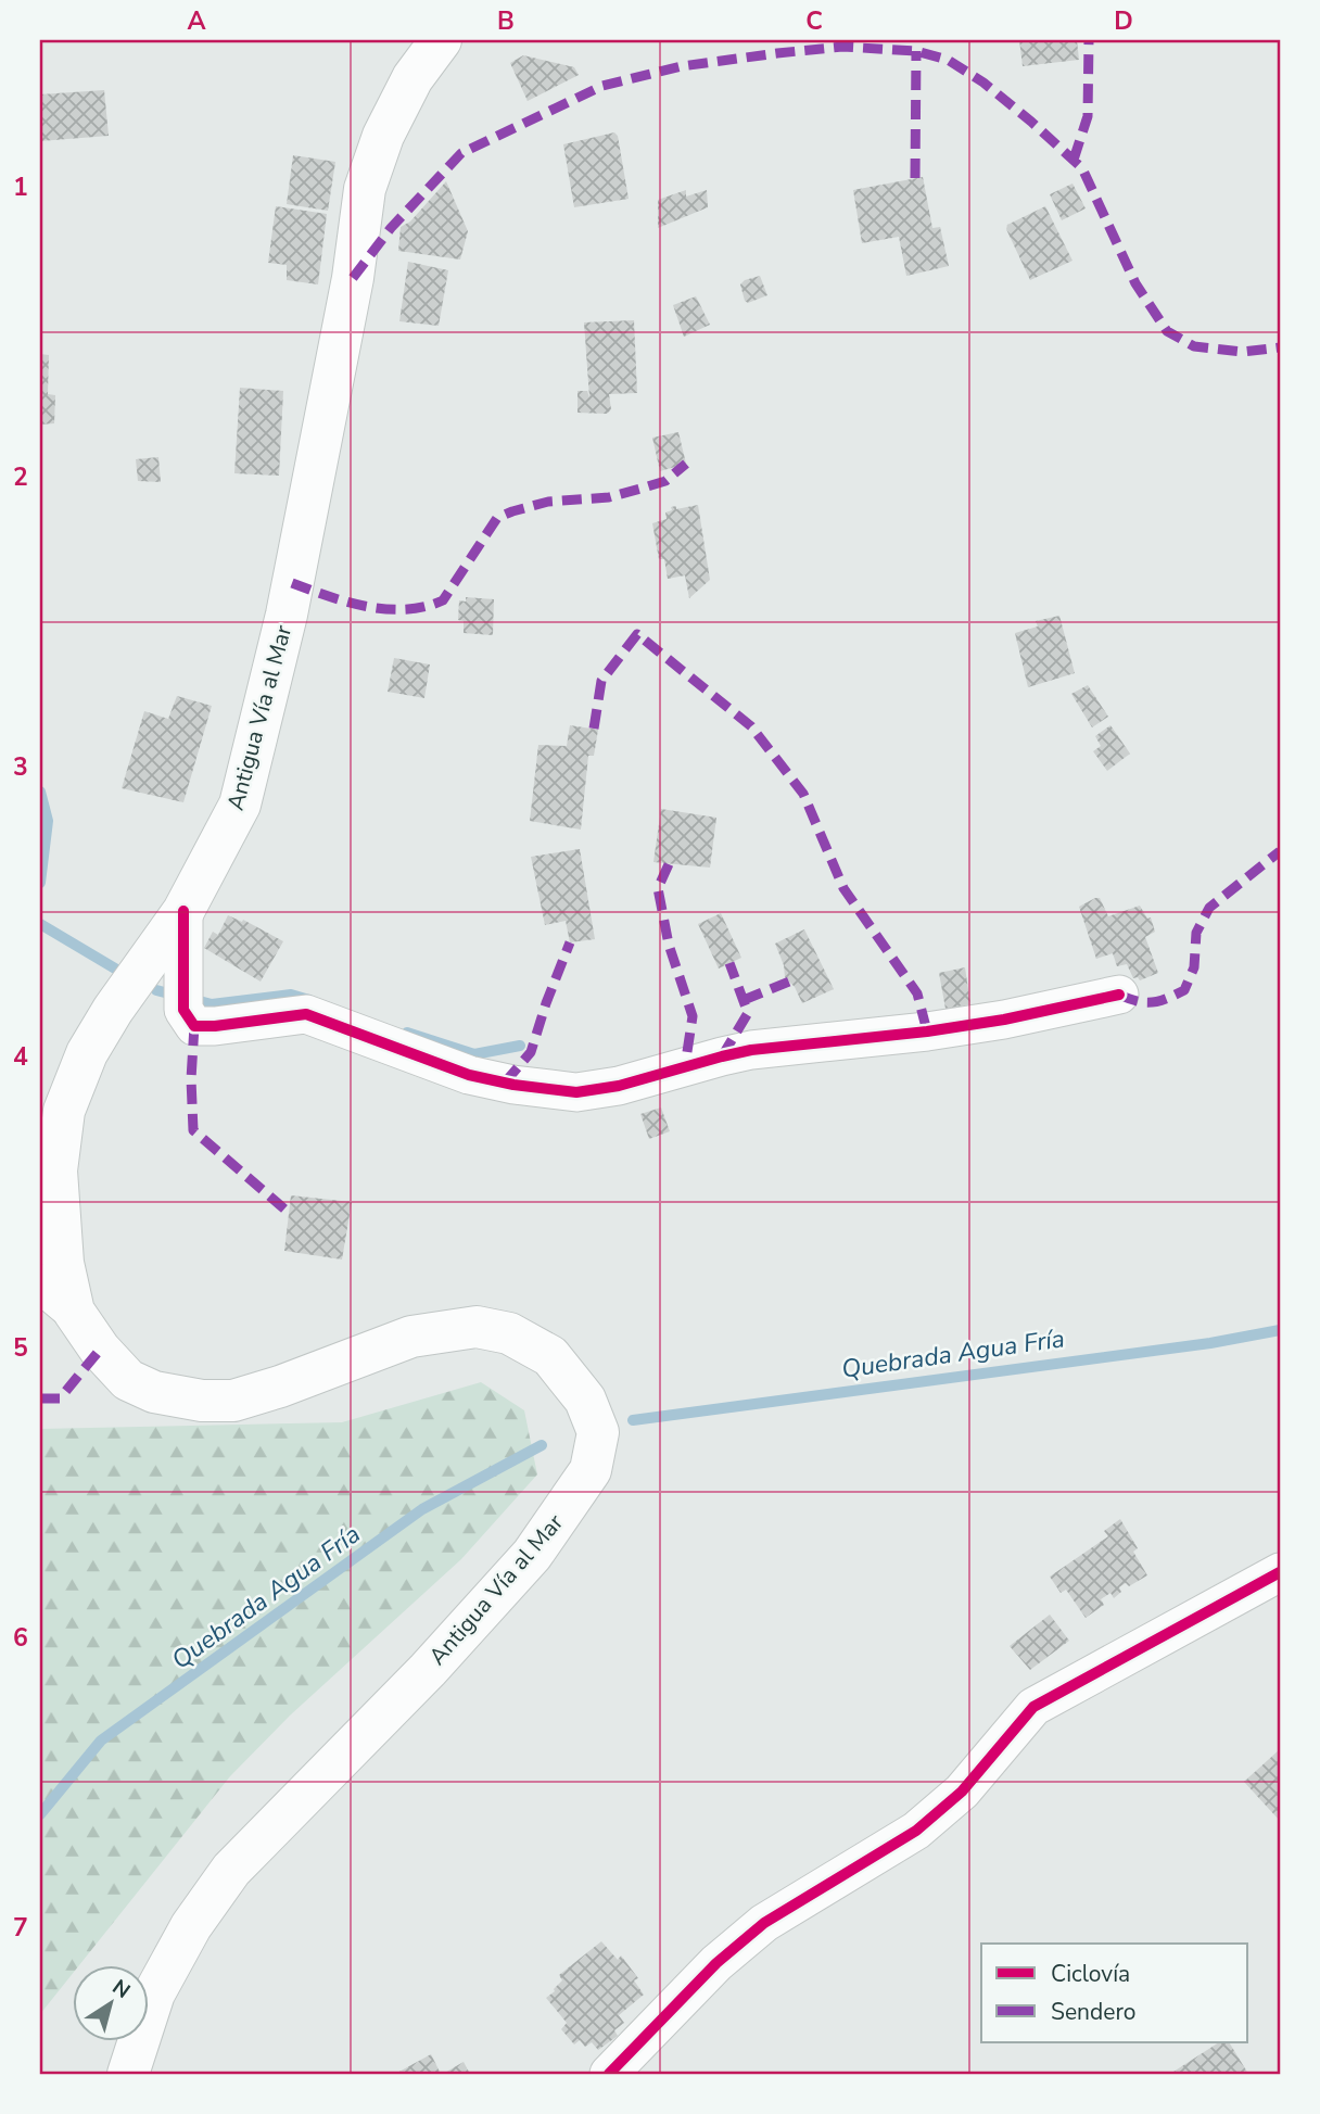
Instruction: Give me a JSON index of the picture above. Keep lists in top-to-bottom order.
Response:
{
  "streets": {
    "main road": ["Antigua Vía al Mar"]
  },
  "water": ["Quebrada Agua Fría"],
  "legend": ["Ciclovía", "Sendero"],
  "north": "top right",
  "grid": {
    "columns": [
      "A",
      "B",
      "C",
      "D"
    ],
    "rows": [
      "1",
      "2",
      "3",
      "4",
      "5",
      "6",
      "7"
    ]
  }
}
